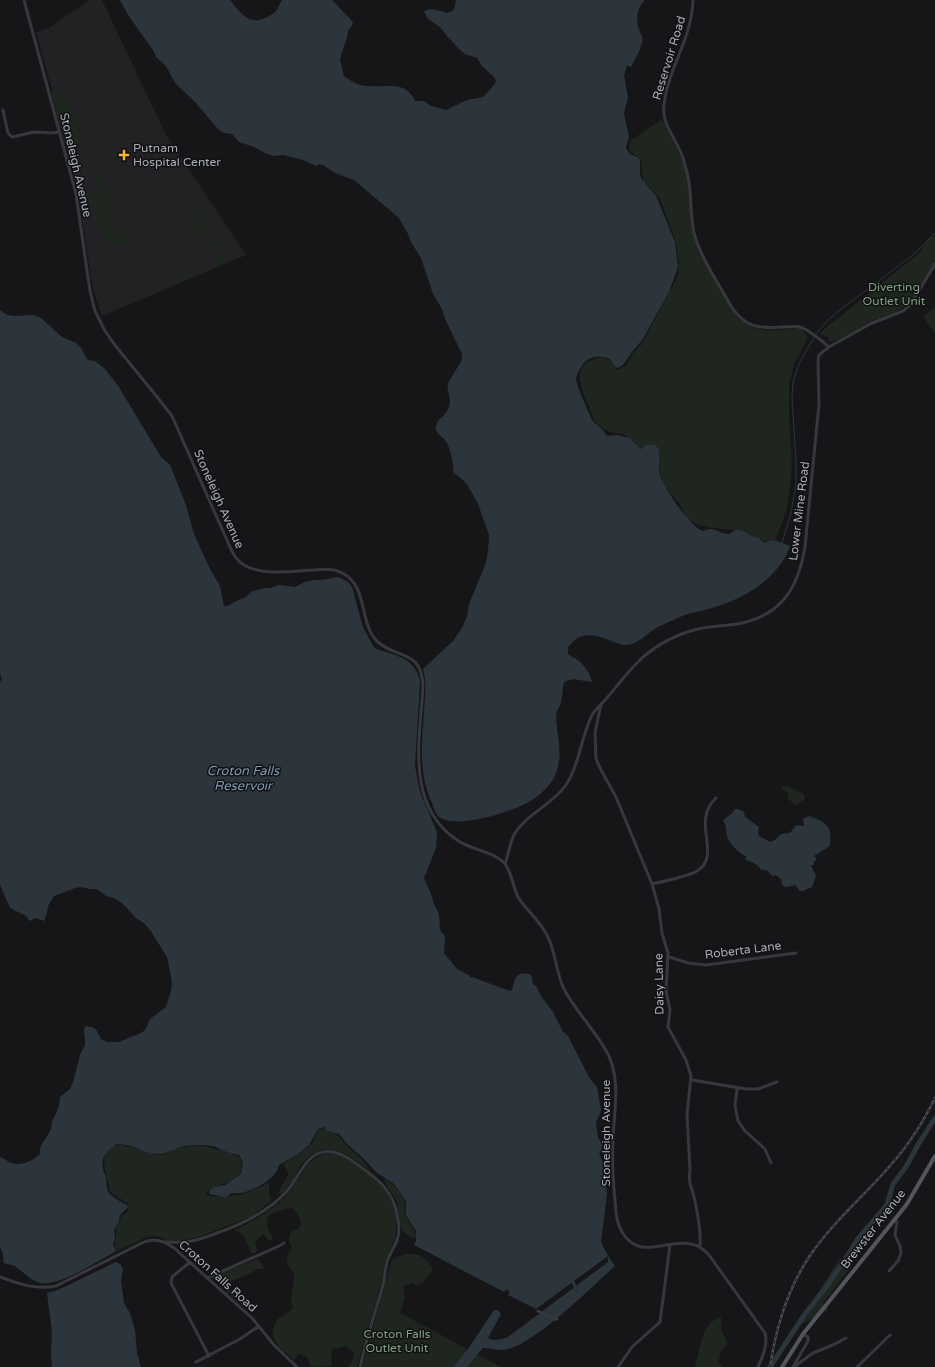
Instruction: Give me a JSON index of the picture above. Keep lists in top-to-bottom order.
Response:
{
  "streets": {
    "main road": ["Brewster Avenue"],
    "street": [
      "Reservoir Road",
      "Stoneleigh Avenue",
      "Lower Mine Road",
      "Roberta Lane",
      "Daisy Lane",
      "Croton Falls Road"
    ]
  },
  "crossings": [
    ["Reservoir Road", "Lower Mine Road"],
    ["Stoneleigh Avenue", "Lower Mine Road"],
    ["Stoneleigh Avenue", "Daisy Lane"],
    ["Lower Mine Road", "Daisy Lane"],
    ["Roberta Lane", "Daisy Lane"]
  ],
  "water": ["Croton Falls Reservoir"],
  "parks": ["Diverting Outlet Unit", "Croton Falls Outlet Unit"],
  "places": {
    "health": ["Putnam Hospital Center"]
  }
}
